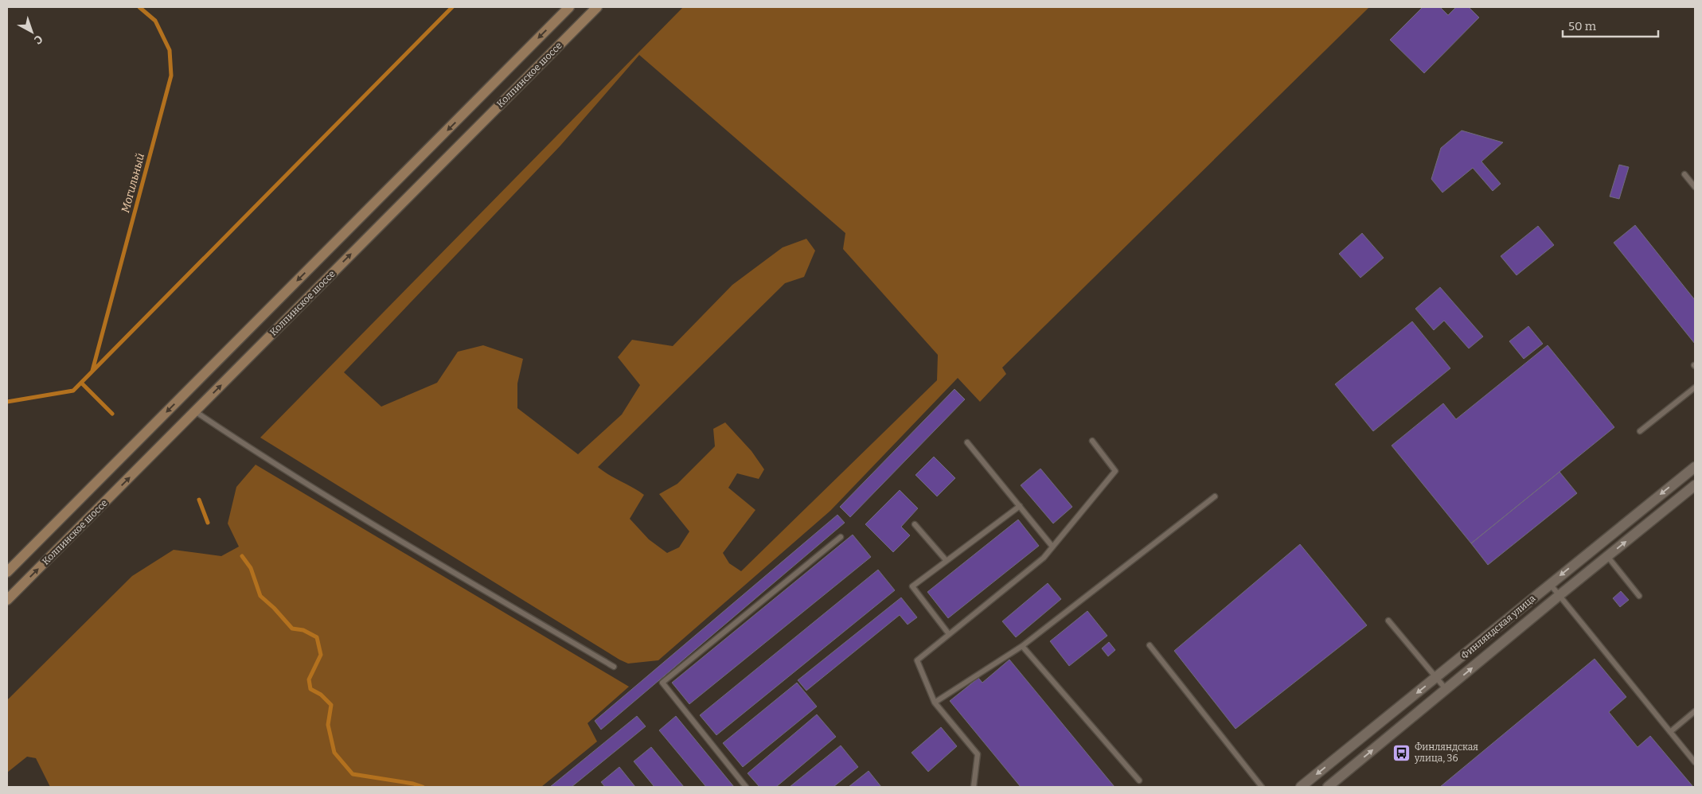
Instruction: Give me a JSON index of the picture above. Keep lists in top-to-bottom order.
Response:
{
  "streets": {
    "main road": ["Колпинское шоссе"],
    "street": ["Финляндская улица"]
  },
  "water": ["Могильный"],
  "places": {
    "bus stop": ["Финляндская улица, 36"]
  },
  "scale_bar": "50 m",
  "north": "bottom right"
}
